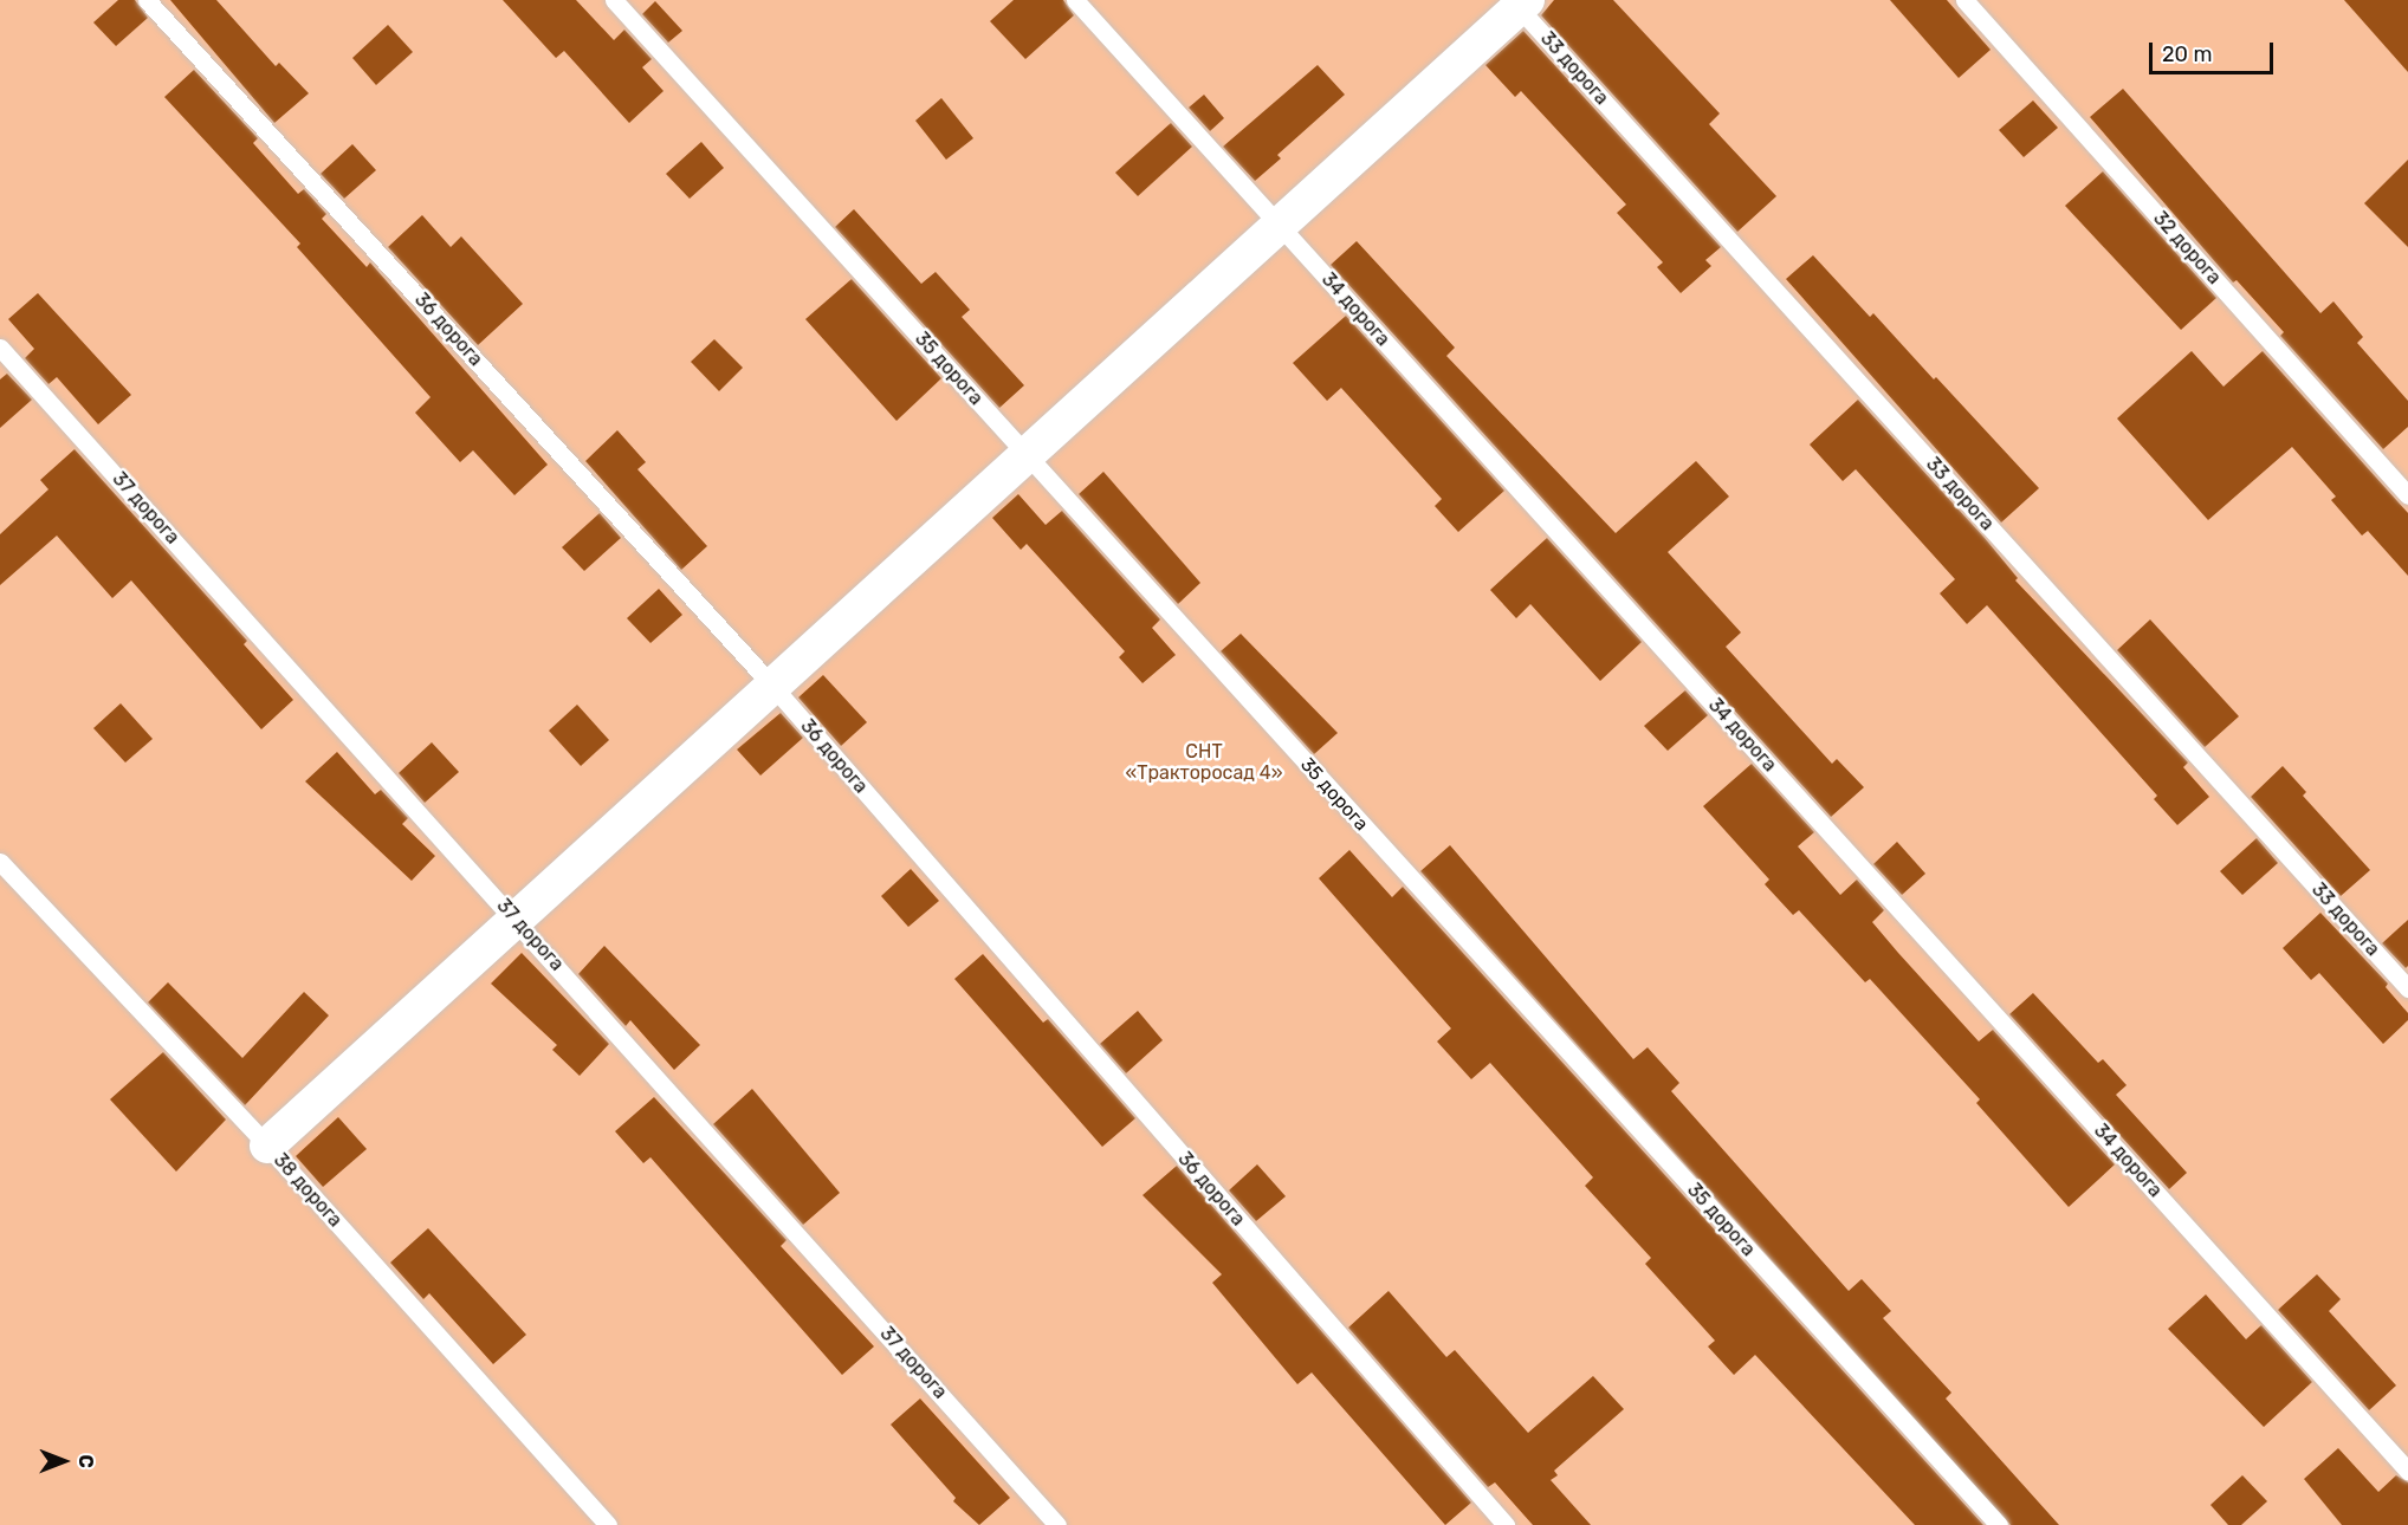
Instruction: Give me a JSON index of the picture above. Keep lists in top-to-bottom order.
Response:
{
  "streets": {
    "lane": [
      "33 дорога",
      "32 дорога",
      "34 дорога",
      "36 дорога",
      "35 дорога",
      "37 дорога",
      "38 дорога"
    ]
  },
  "parks": ["СНТ «Тракторосад 4»"],
  "scale_bar": "20 m",
  "north": "right"
}
